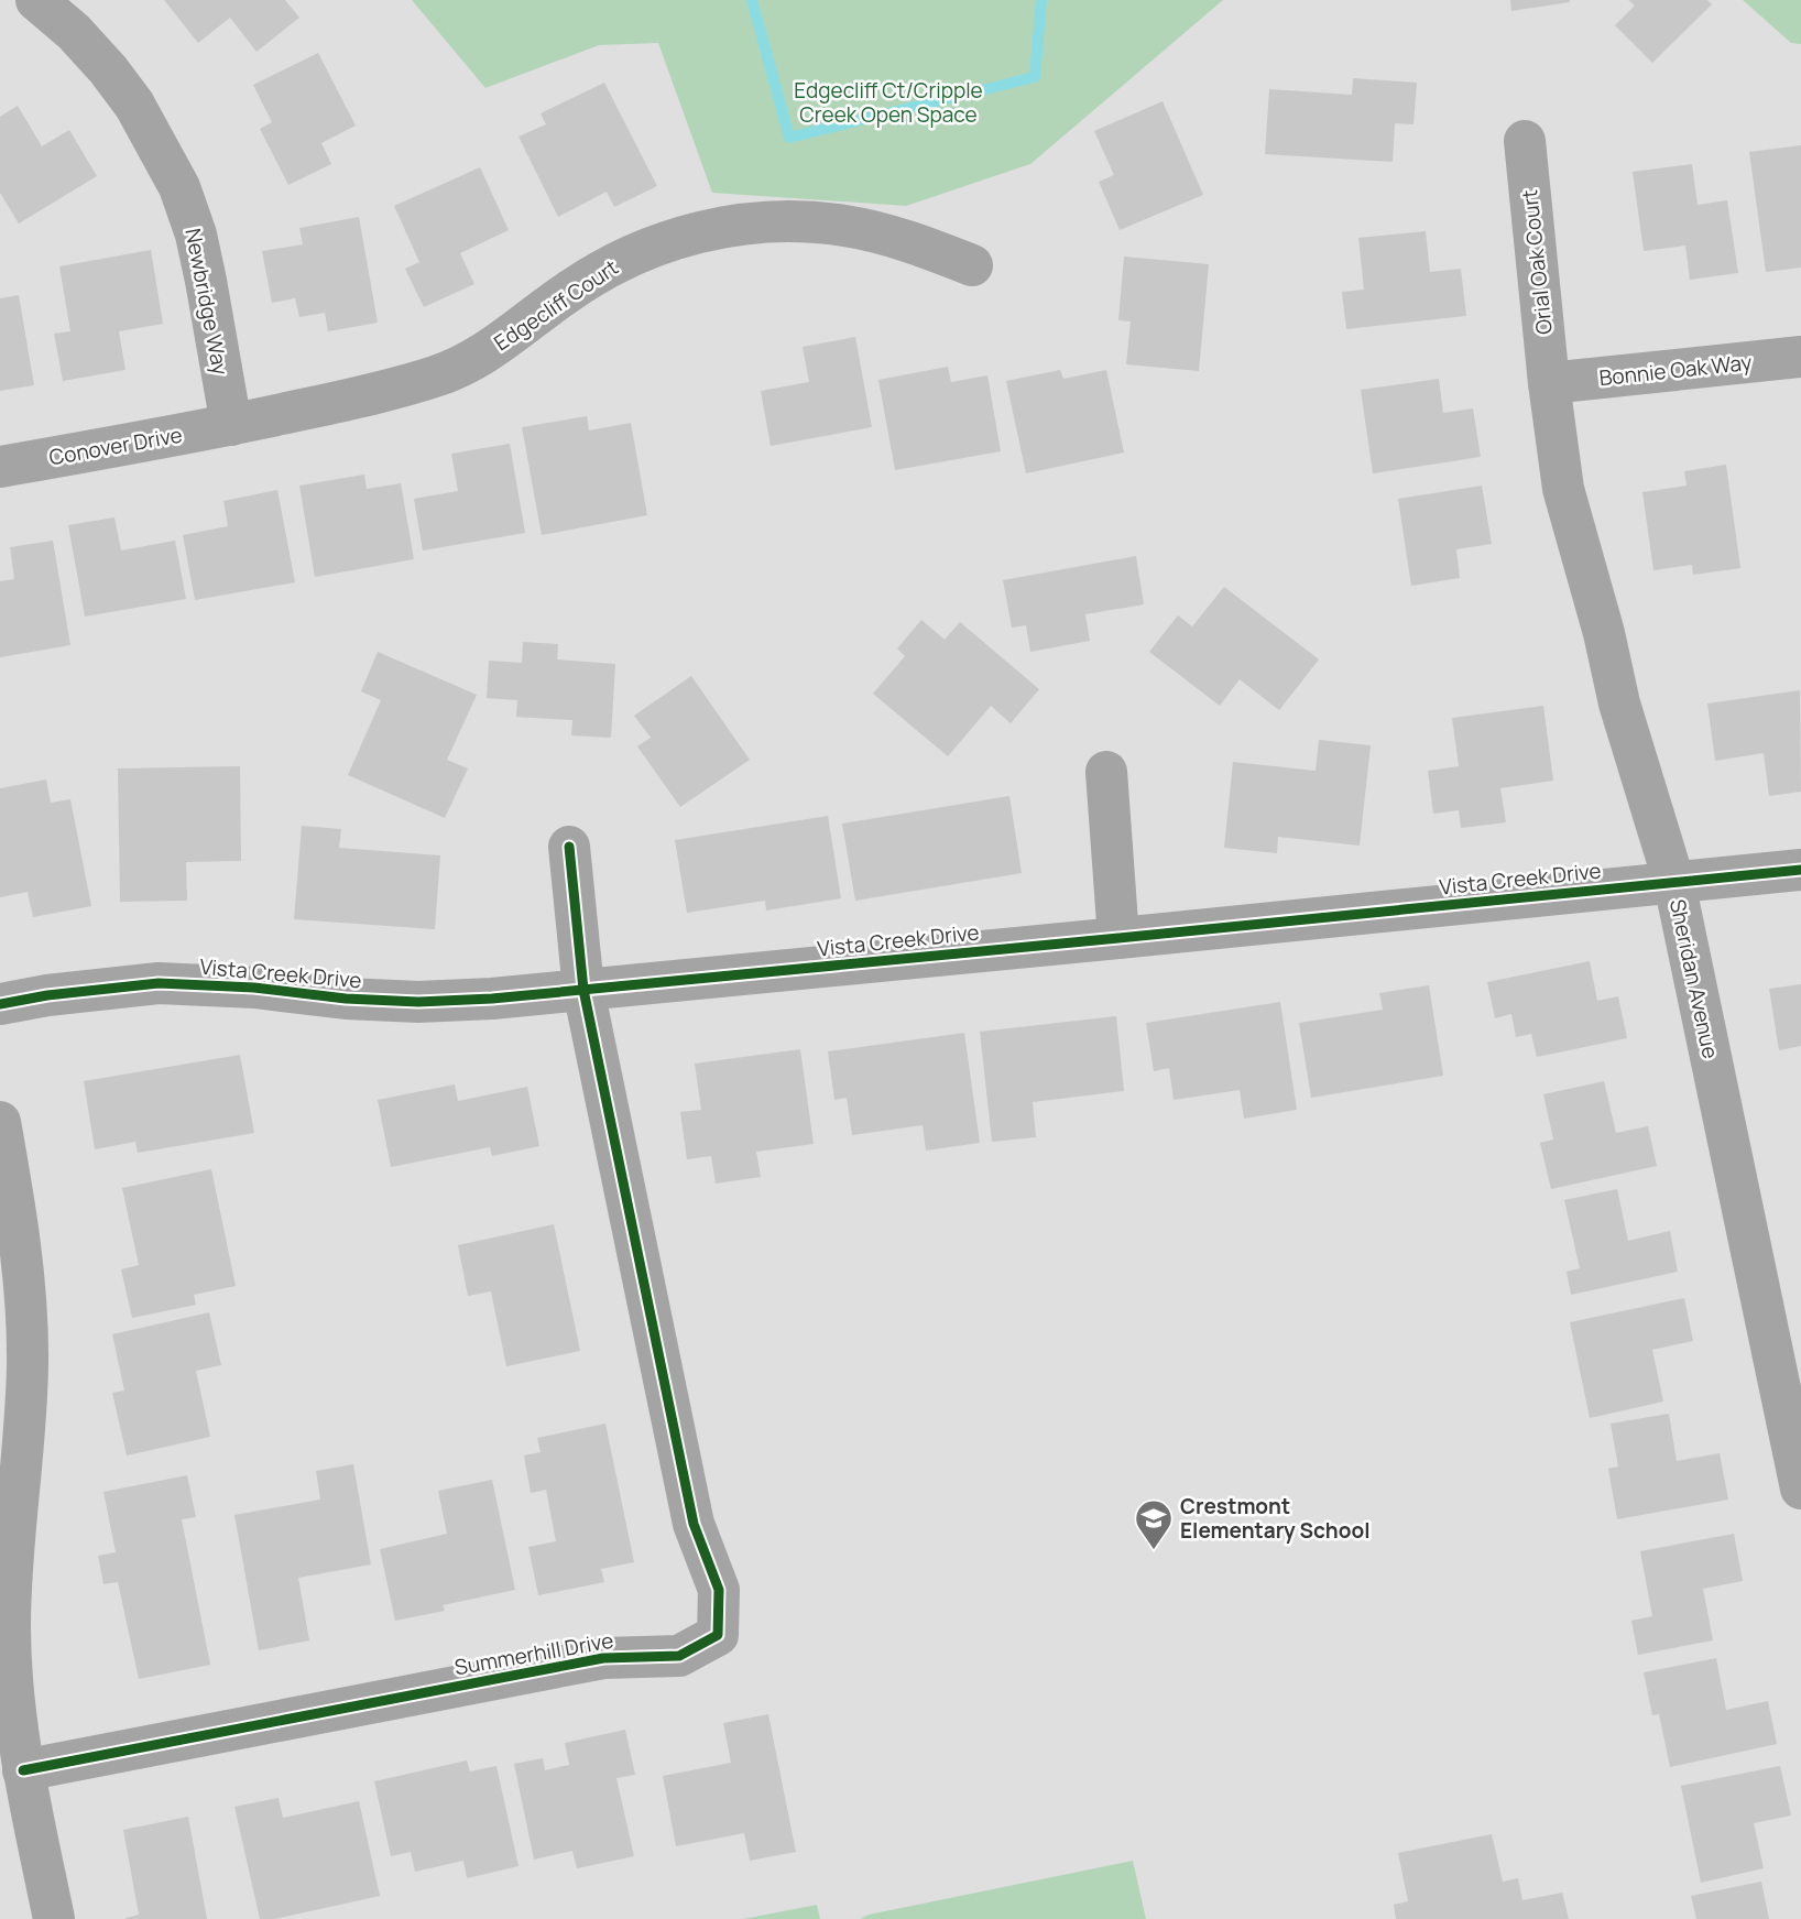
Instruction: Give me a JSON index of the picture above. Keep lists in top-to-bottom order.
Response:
{
  "streets": {
    "street": [
      "Orial Oak Court",
      "Newbridge Way",
      "Edgecliff Court",
      "Bonnie Oak Way",
      "Conover Drive",
      "Vista Creek Drive",
      "Sheridan Avenue",
      "Summerhill Drive"
    ]
  },
  "crossings": [
    ["Orial Oak Court", "Bonnie Oak Way"],
    ["Orial Oak Court", "Sheridan Avenue"],
    ["Newbridge Way", "Edgecliff Court"],
    ["Newbridge Way", "Conover Drive"],
    ["Edgecliff Court", "Conover Drive"],
    ["Bonnie Oak Way", "Sheridan Avenue"],
    ["Vista Creek Drive", "Sheridan Avenue"],
    ["Vista Creek Drive", "Summerhill Drive"]
  ],
  "parks": ["Edgecliff Ct/Cripple Creek Open Space"],
  "places": {
    "school or university": ["Crestmont Elementary School"]
  }
}
